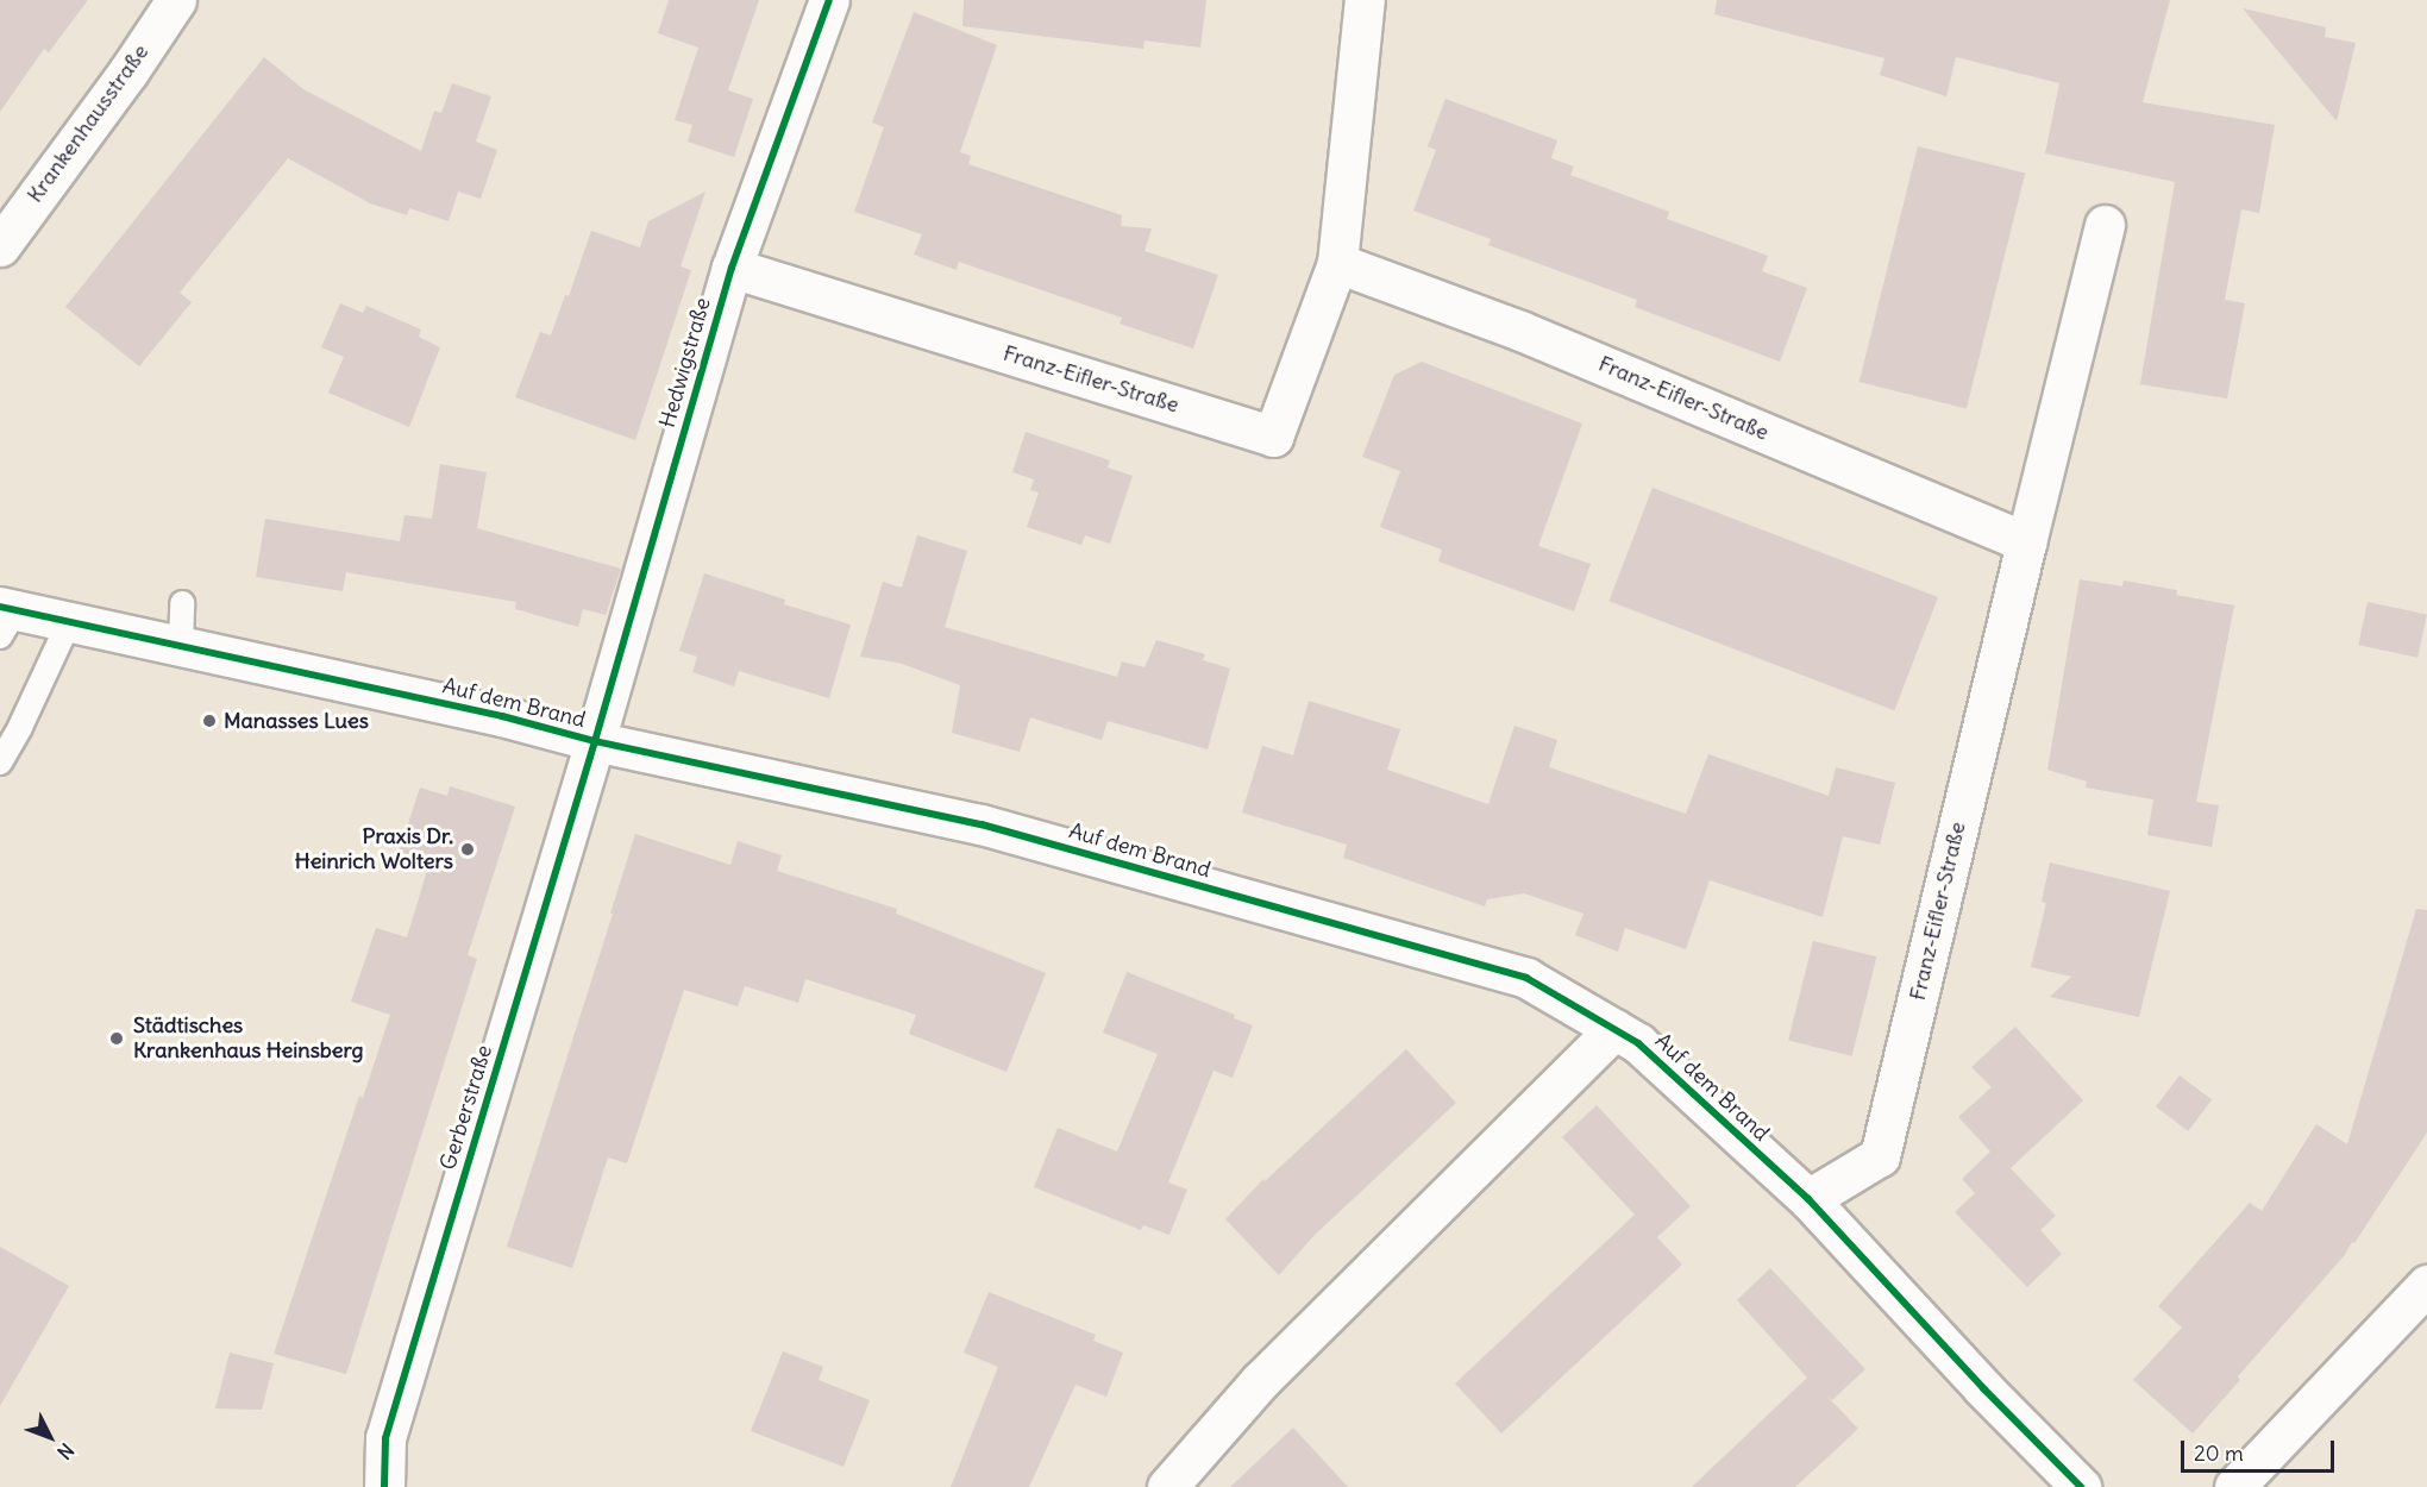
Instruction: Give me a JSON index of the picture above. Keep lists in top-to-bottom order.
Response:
{
  "streets": {
    "street": [
      "Krankenhausstraße",
      "Hedwigstraße",
      "Franz-Eifler-Straße",
      "Auf dem Brand",
      "Gerberstraße"
    ]
  },
  "crossings": [
    ["Hedwigstraße", "Franz-Eifler-Straße"],
    ["Hedwigstraße", "Auf dem Brand"],
    ["Hedwigstraße", "Gerberstraße"],
    ["Franz-Eifler-Straße", "Auf dem Brand"],
    ["Auf dem Brand", "Gerberstraße"]
  ],
  "places": ["Manasses Lues", "Praxis Dr. Heinrich Wolters", "Städtisches Krankenhaus Heinsberg"],
  "scale_bar": "20 m",
  "north": "bottom right"
}
